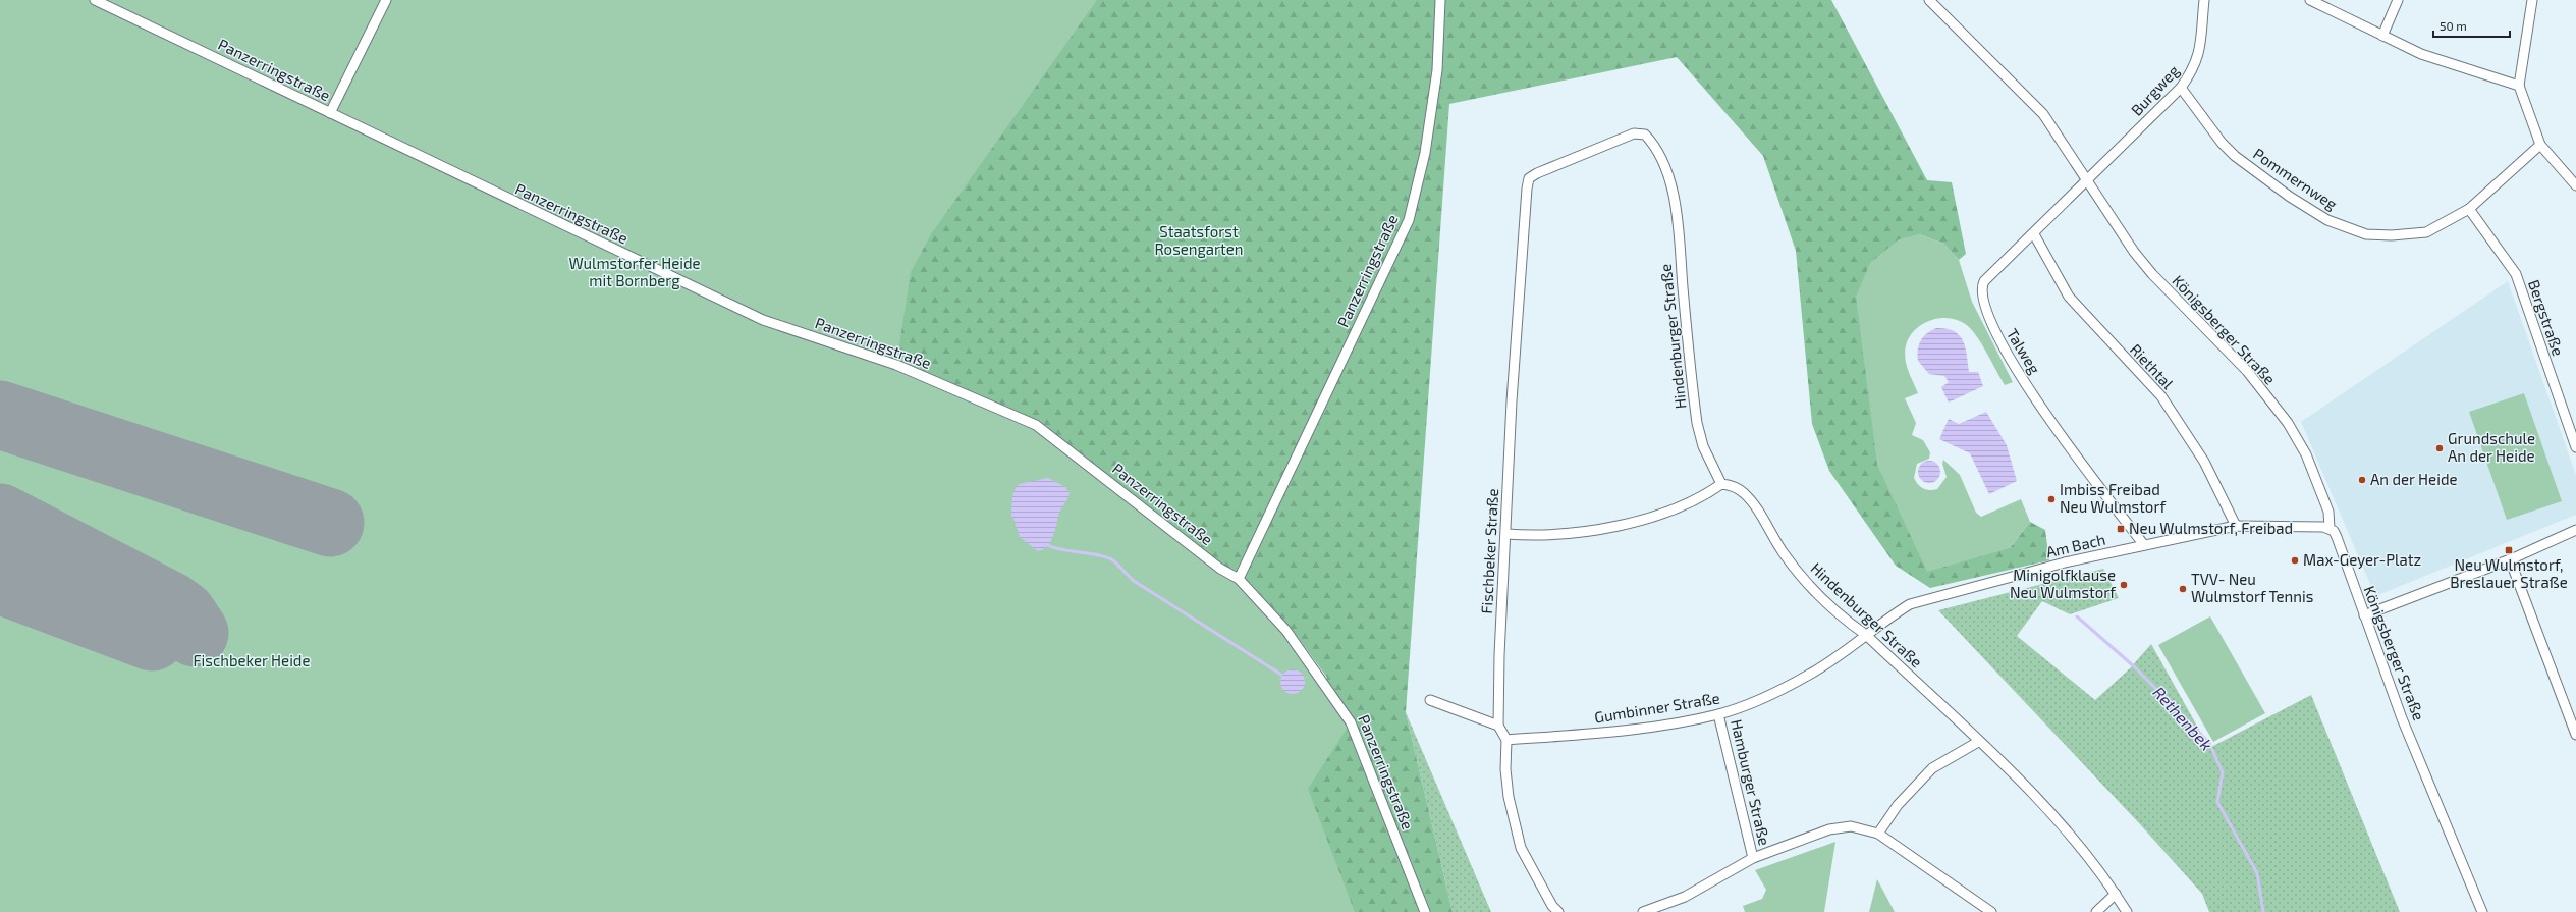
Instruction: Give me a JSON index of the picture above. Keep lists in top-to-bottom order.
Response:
{
  "streets": {
    "street": [
      "Panzerringstraße",
      "Burgweg",
      "Pommernweg",
      "Bergstraße",
      "Königsberger Straße",
      "Hindenburger Straße",
      "Talweg",
      "Riethtal",
      "Am Bach",
      "Fischbeker Straße",
      "Gumbinner Straße",
      "Hamburger Straße"
    ]
  },
  "crossings": [
    ["Burgweg", "Pommernweg"],
    ["Burgweg", "Königsberger Straße"],
    ["Burgweg", "Talweg"],
    ["Pommernweg", "Bergstraße"],
    ["Königsberger Straße", "Talweg"],
    ["Königsberger Straße", "Am Bach"],
    ["Hindenburger Straße", "Am Bach"],
    ["Hindenburger Straße", "Fischbeker Straße"],
    ["Hindenburger Straße", "Gumbinner Straße"],
    ["Talweg", "Riethtal"],
    ["Talweg", "Am Bach"],
    ["Riethtal", "Am Bach"],
    ["Am Bach", "Gumbinner Straße"],
    ["Gumbinner Straße", "Hamburger Straße"]
  ],
  "water": ["Rethenbek"],
  "parks": ["Staatsforst Rosengarten", "Wulmstorfer Heide mit Bornberg", "Fischbeker Heide"],
  "places": {
    "other": [
      "Grundschule An der Heide",
      "An der Heide",
      "Imbiss Freibad Neu Wulmstorf",
      "Max-Geyer-Platz",
      "Minigolfklause Neu Wulmstorf",
      "TVV- Neu Wulmstorf Tennis"
    ],
    "transit": ["Neu Wulmstorf, Freibad", "Neu Wulmstorf, Breslauer Straße"]
  },
  "scale_bar": "50 m"
}
